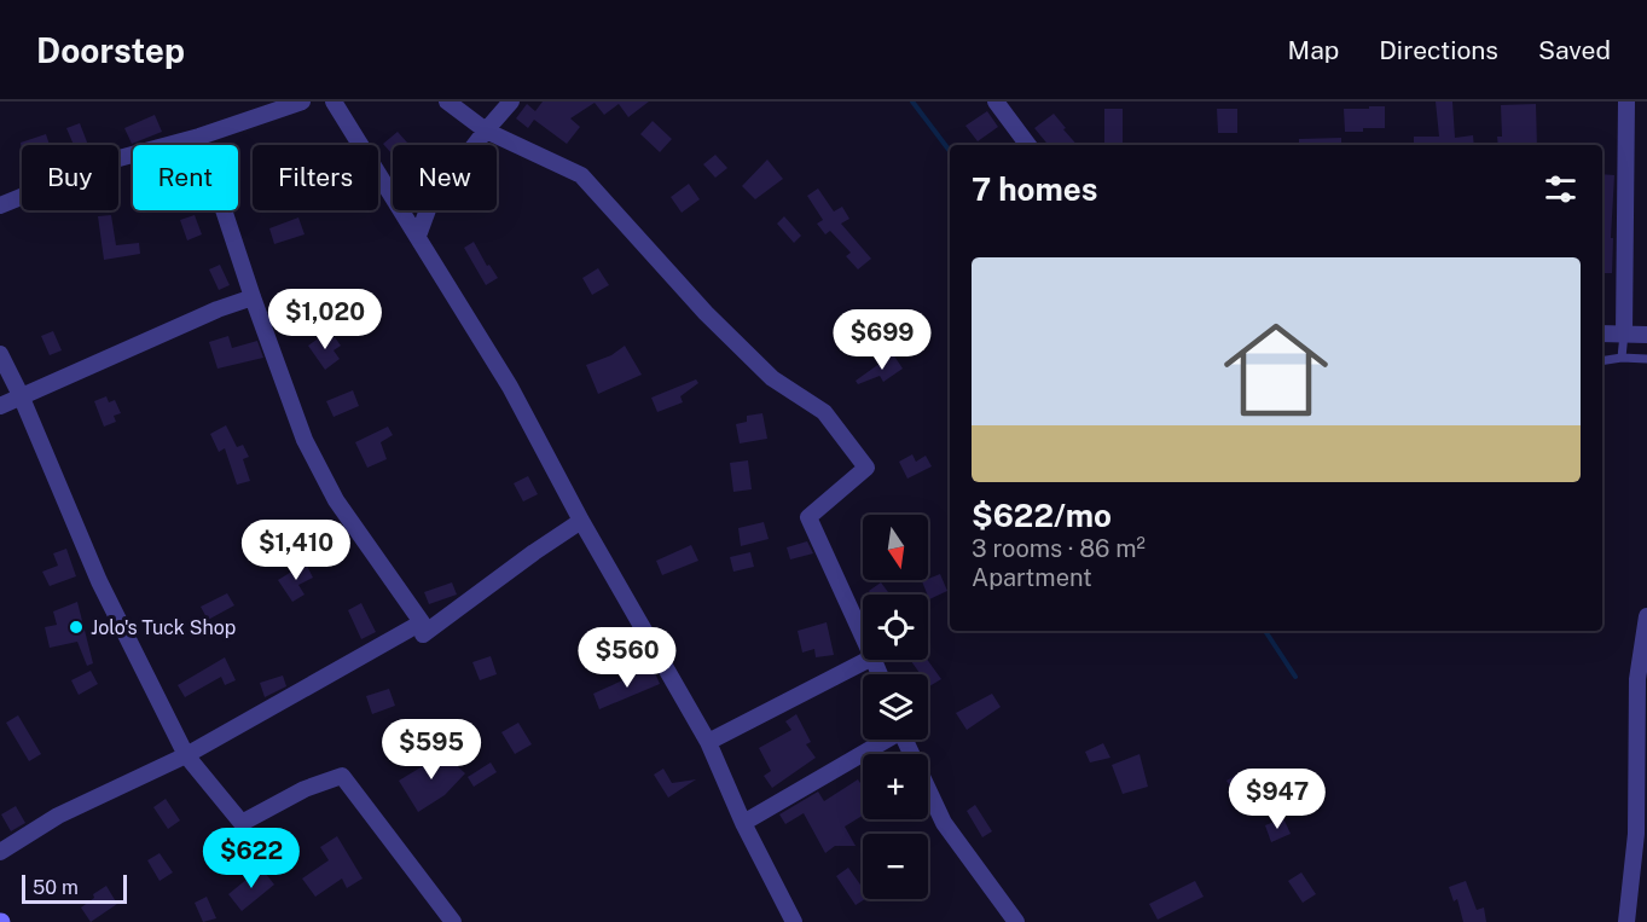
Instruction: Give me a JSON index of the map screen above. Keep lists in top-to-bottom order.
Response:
{
  "places": ["Jolo's Tuck Shop"],
  "scale_bar": "50 m",
  "north": "bottom",
  "page": {
    "header": "Doorstep",
    "nav": ["Map", "Directions", "Saved"],
    "chip": [
      "Buy",
      "Rent",
      "Filters",
      "New"
    ],
    "heading": "7 homes",
    "list": [
      {
        "name": "$622/mo",
        "note": "3 rooms · 86 m² · Apartment"
      }
    ],
    "price": [
      "$1,020",
      "$699",
      "$1,410",
      "$560",
      "$595",
      "$947",
      "$622"
    ],
    "map_buttons": ["+", "−"],
    "scale": "50 m"
  }
}
